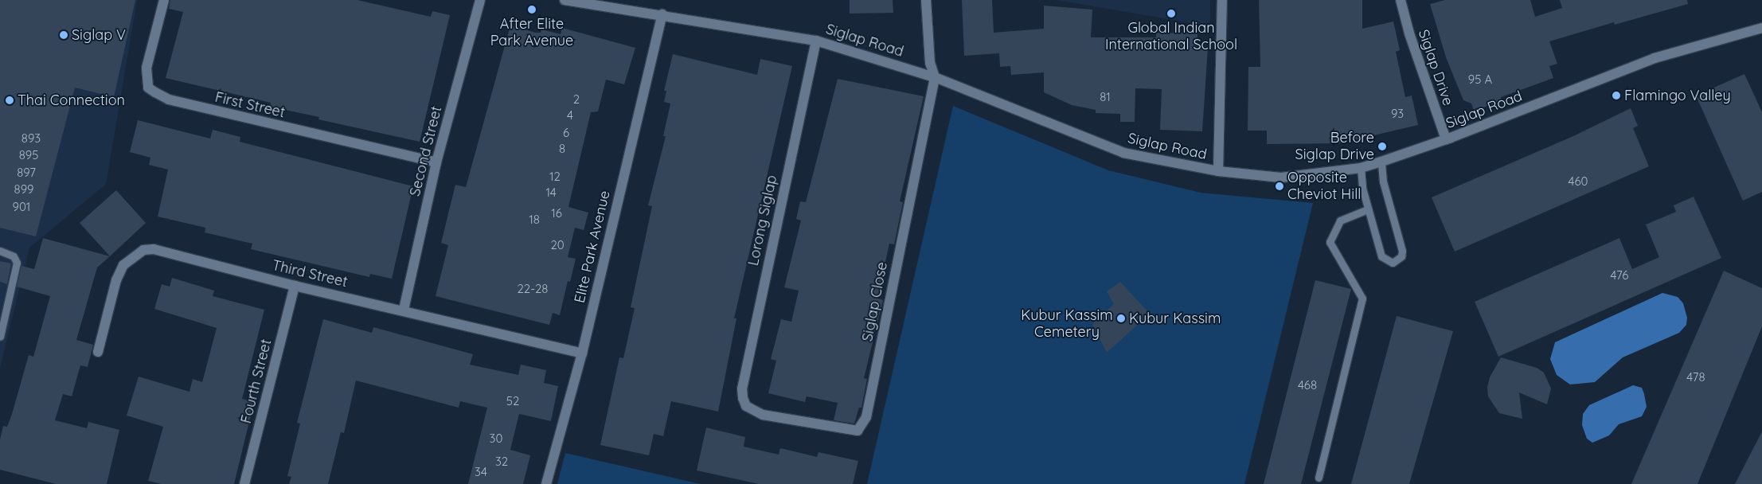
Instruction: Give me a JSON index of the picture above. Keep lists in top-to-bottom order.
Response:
{
  "streets": {
    "street": [
      "Siglap Road",
      "Siglap Drive",
      "First Street",
      "Second Street",
      "Lorong Siglap",
      "Elite Park Avenue",
      "Third Street",
      "Siglap Close",
      "Fourth Street"
    ]
  },
  "crossings": [
    ["Siglap Road", "Siglap Drive"],
    ["Siglap Road", "Lorong Siglap"],
    ["Siglap Road", "Elite Park Avenue"],
    ["Siglap Road", "Siglap Close"],
    ["First Street", "Second Street"],
    ["Second Street", "Third Street"],
    ["Lorong Siglap", "Siglap Close"],
    ["Elite Park Avenue", "Third Street"],
    ["Third Street", "Fourth Street"]
  ],
  "parks": ["Kubur Kassim Cemetery"],
  "places": [
    "After Elite Park Avenue",
    "Global Indian International School",
    "Siglap V",
    "Flamingo Valley",
    "Thai Connection",
    "Before Siglap Drive",
    "Opposite Cheviot Hill",
    "Kubur Kassim"
  ],
  "house_numbers": [
    "95 A",
    "81",
    "2",
    "93",
    "4",
    "6",
    "893",
    "8",
    "895",
    "897",
    "12",
    "460",
    "899",
    "14",
    "901",
    "16",
    "18",
    "20",
    "476",
    "22-28",
    "478",
    "468",
    "52",
    "30",
    "32",
    "34"
  ]
}
